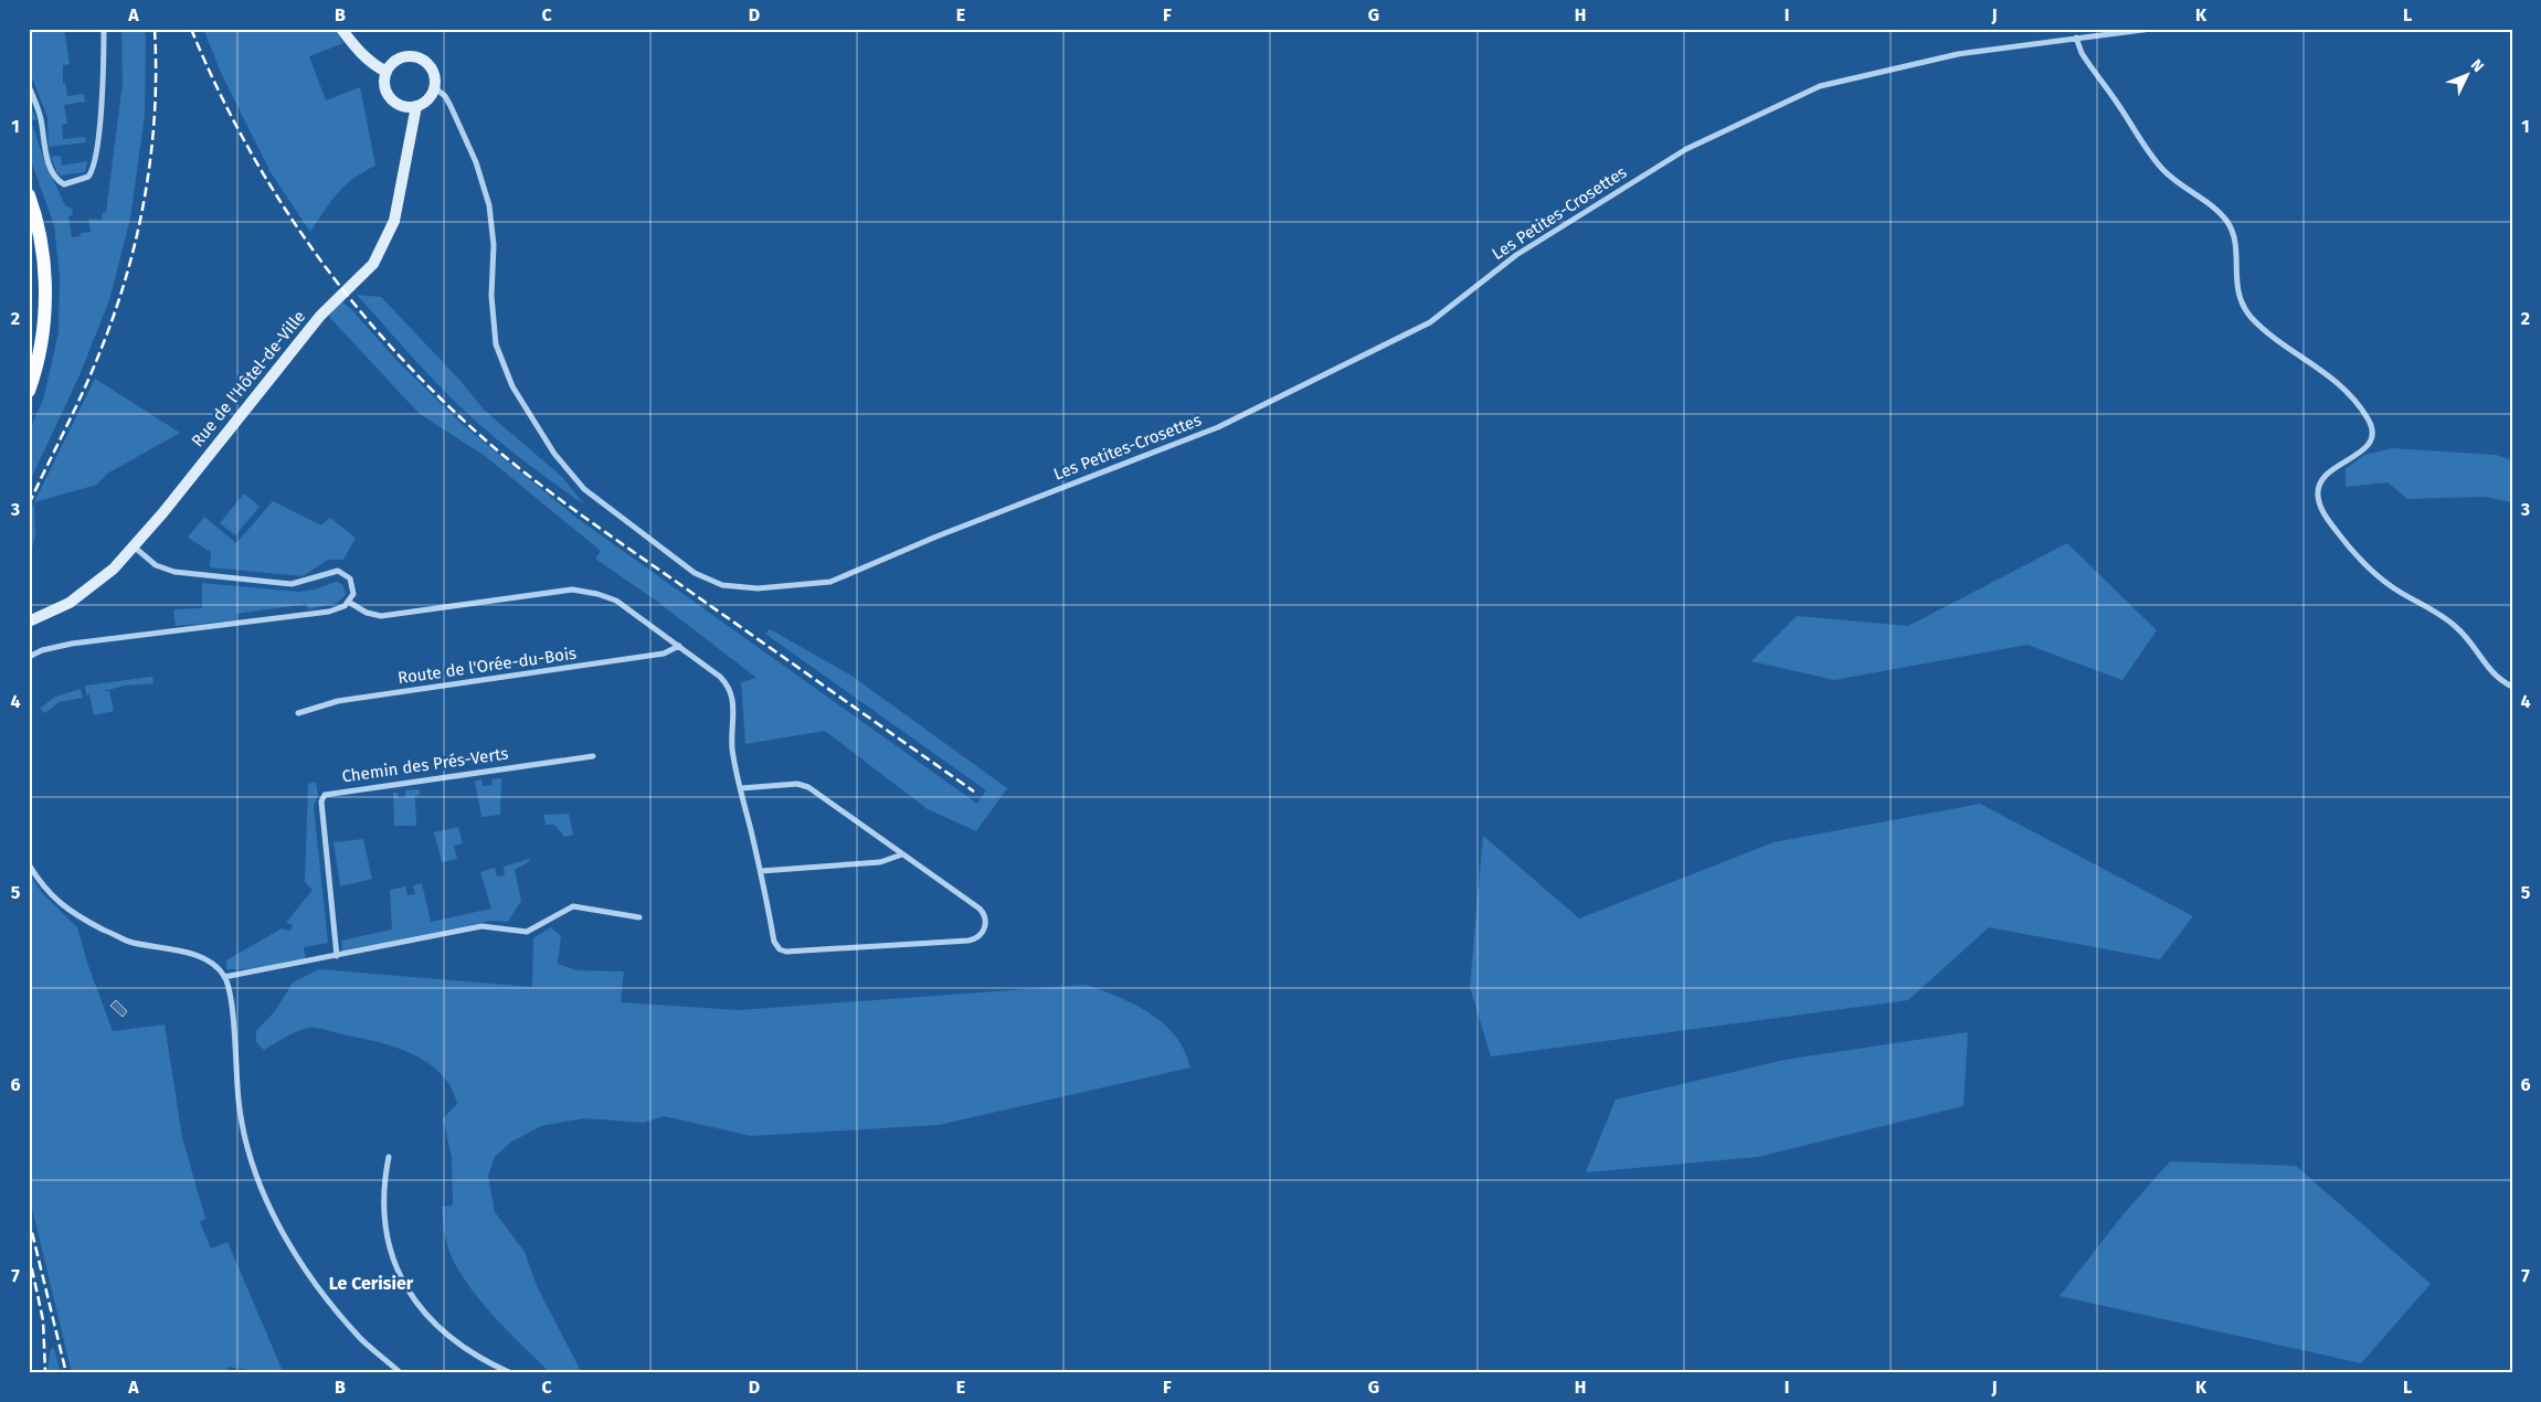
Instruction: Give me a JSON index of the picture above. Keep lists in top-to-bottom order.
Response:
{
  "streets": {
    "main road": ["Rue de l'Hôtel-de-Ville"],
    "street": ["Les Petites-Crosettes", "Route de l'Orée-du-Bois", "Chemin des Prés-Verts"]
  },
  "crossings": [
    ["Les Petites-Crosettes", "Rue de l'Hôtel-de-Ville"]
  ],
  "districts": ["Le Cerisier"],
  "north": "top right",
  "grid": {
    "columns": [
      "A",
      "B",
      "C",
      "D",
      "E",
      "F",
      "G",
      "H",
      "I",
      "J",
      "K",
      "L"
    ],
    "rows": [
      "1",
      "2",
      "3",
      "4",
      "5",
      "6",
      "7"
    ]
  }
}
